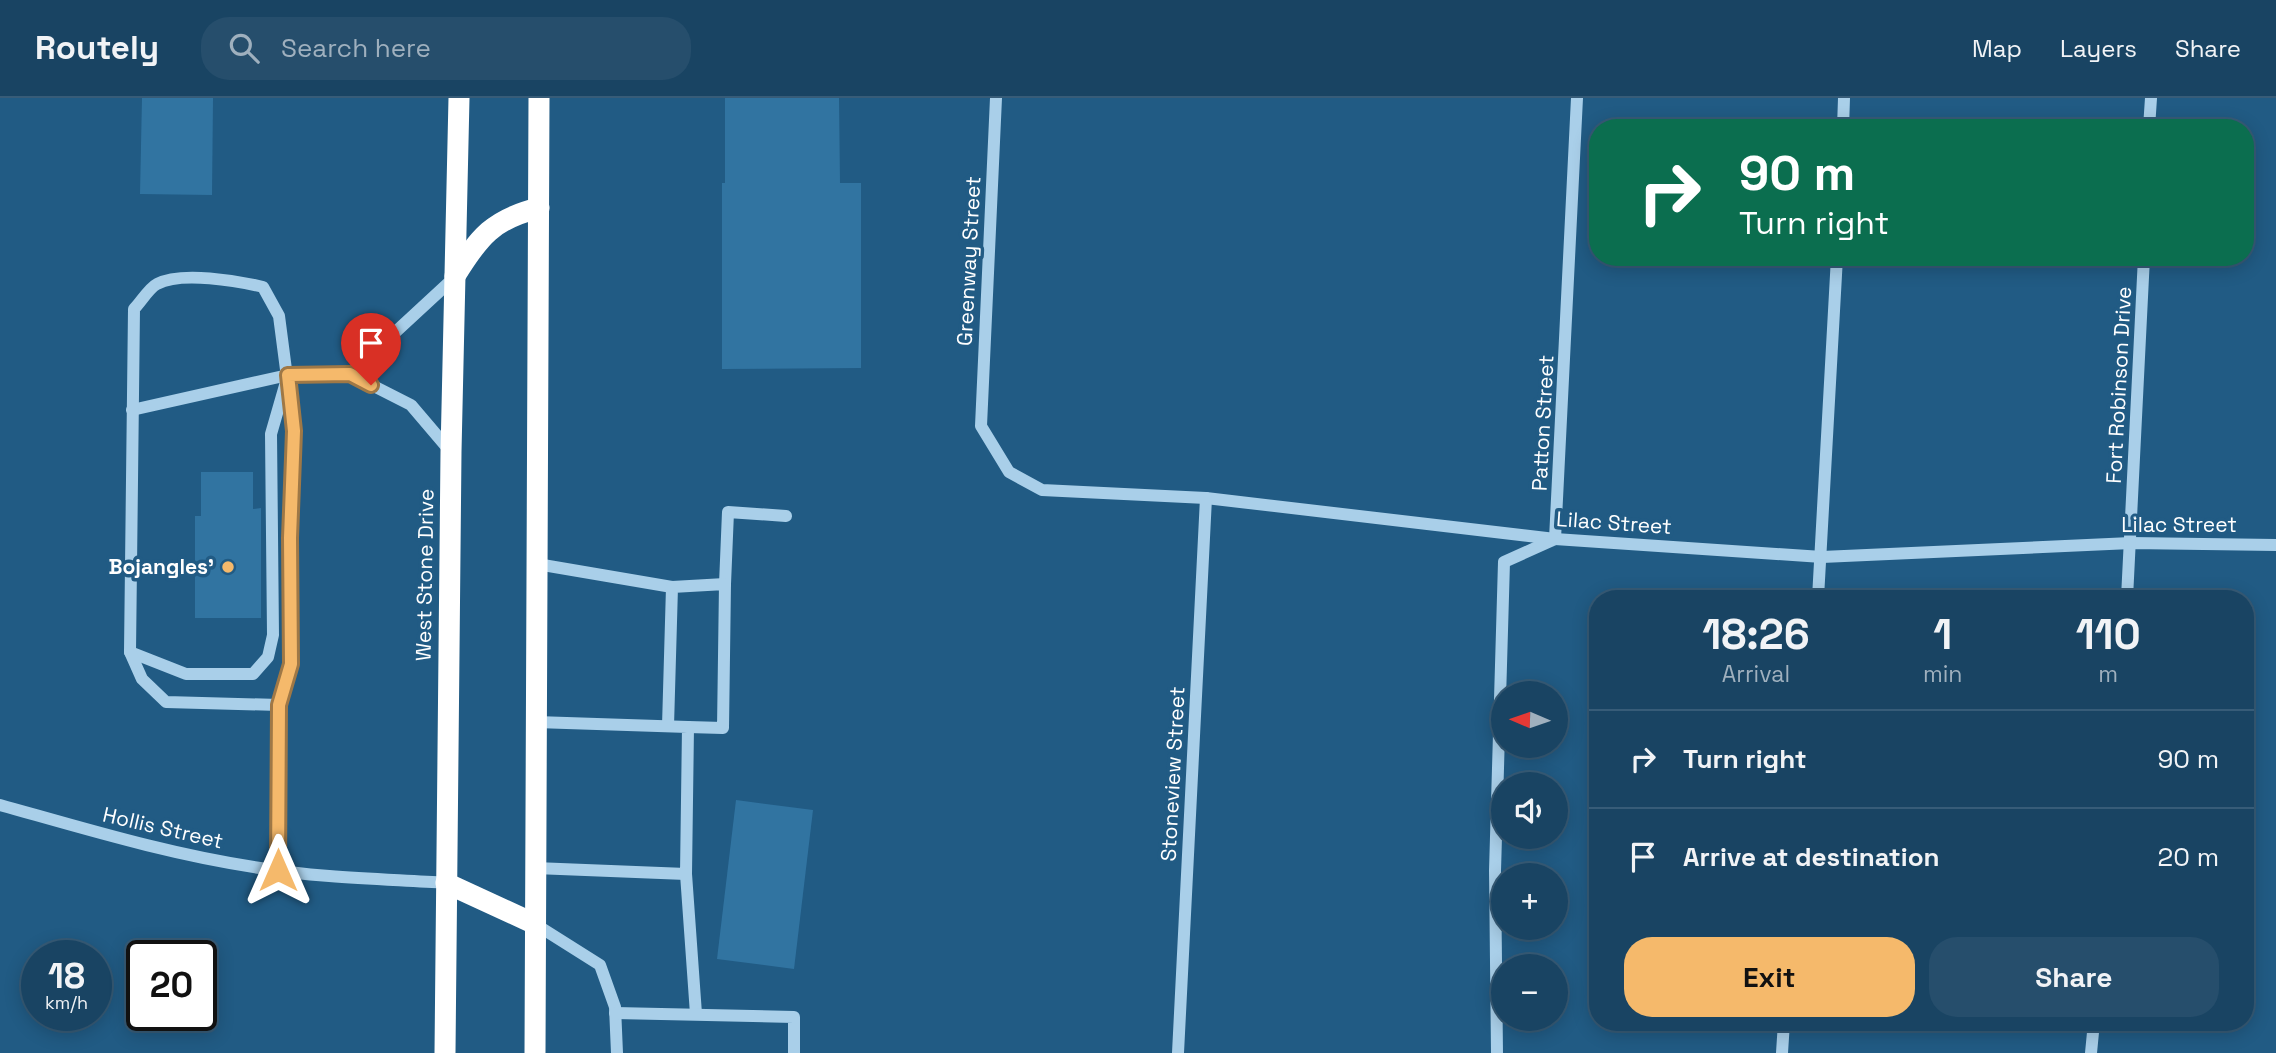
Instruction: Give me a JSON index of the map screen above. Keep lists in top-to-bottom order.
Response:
{
  "streets": {
    "highway": ["West Stone Drive"],
    "street": [
      "Greenway Street",
      "Fort Robinson Drive",
      "Patton Street",
      "Lilac Street",
      "Stoneview Street",
      "Hollis Street"
    ]
  },
  "crossings": [
    ["Greenway Street", "Lilac Street"],
    ["Fort Robinson Drive", "Lilac Street"],
    ["Patton Street", "Lilac Street"],
    ["Lilac Street", "Stoneview Street"],
    ["West Stone Drive", "Hollis Street"]
  ],
  "places": ["Bojangles'"],
  "north": "left",
  "page": {
    "header": "Routely",
    "search": "Search here",
    "nav": ["Map", "Layers", "Share"],
    "turn": ["90 m", "Turn right"],
    "eta": [
      "18:26",
      "Arrival",
      "1",
      "min",
      "110",
      "m"
    ],
    "map_buttons": ["+", "−"],
    "list": [
      {
        "name": "Turn right",
        "value": "90 m"
      },
      {
        "name": "Arrive at destination",
        "value": "20 m"
      }
    ],
    "buttons": ["Exit", "Share"],
    "speed": "18 km/h",
    "limit": "20"
  }
}
